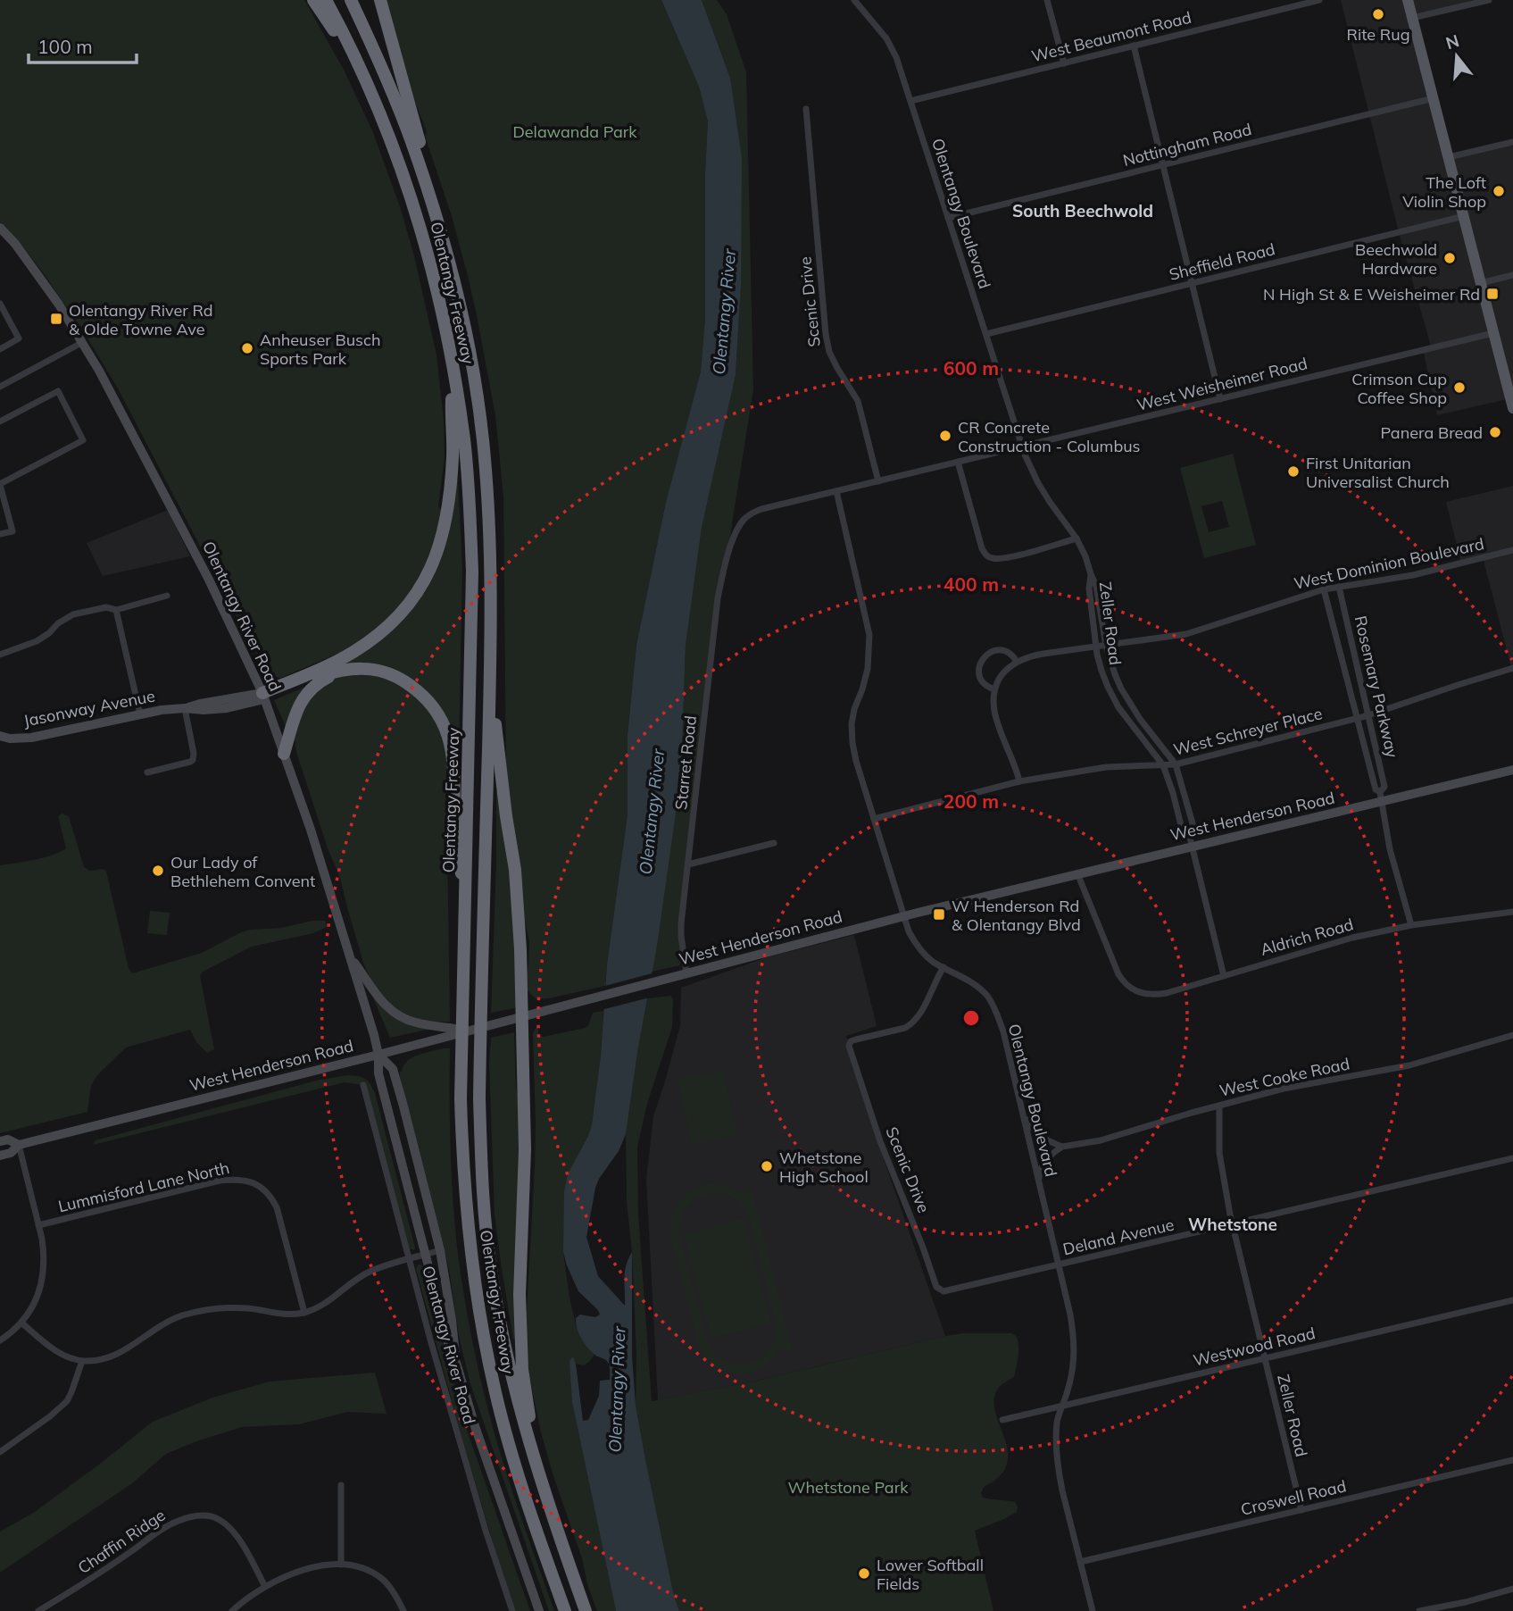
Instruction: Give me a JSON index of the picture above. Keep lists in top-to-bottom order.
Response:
{
  "streets": {
    "highway": ["Olentangy Freeway"],
    "main road": ["Olentangy River Road", "Jasonway Avenue", "West Henderson Road"],
    "street": [
      "West Beaumont Road",
      "Nottingham Road",
      "Olentangy Boulevard",
      "Sheffield Road",
      "Scenic Drive",
      "West Weisheimer Road",
      "West Dominion Boulevard",
      "Zeller Road",
      "Rosemary Parkway",
      "West Schreyer Place",
      "Starret Road",
      "Aldrich Road",
      "West Cooke Road",
      "Lummisford Lane North",
      "Deland Avenue",
      "Westwood Road",
      "Croswell Road",
      "Chaffin Ridge"
    ]
  },
  "crossings": [
    ["West Beaumont Road", "Olentangy Boulevard"],
    ["Nottingham Road", "Olentangy Boulevard"],
    ["Olentangy Boulevard", "Sheffield Road"],
    ["Olentangy Boulevard", "Scenic Drive"],
    ["Olentangy Boulevard", "West Weisheimer Road"],
    ["Olentangy Boulevard", "Zeller Road"],
    ["Olentangy Boulevard", "West Schreyer Place"],
    ["Olentangy Boulevard", "West Henderson Road"],
    ["Olentangy Boulevard", "Deland Avenue"],
    ["Olentangy Boulevard", "Westwood Road"],
    ["Olentangy Boulevard", "Croswell Road"],
    ["Scenic Drive", "West Weisheimer Road"],
    ["Scenic Drive", "Deland Avenue"],
    ["West Weisheimer Road", "Zeller Road"],
    ["West Weisheimer Road", "Starret Road"],
    ["West Dominion Boulevard", "Zeller Road"],
    ["West Dominion Boulevard", "Rosemary Parkway"],
    ["Olentangy River Road", "Jasonway Avenue"],
    ["Olentangy River Road", "West Henderson Road"],
    ["Zeller Road", "West Schreyer Place"],
    ["Zeller Road", "West Henderson Road"],
    ["Zeller Road", "Aldrich Road"],
    ["Zeller Road", "West Cooke Road"],
    ["Zeller Road", "Deland Avenue"],
    ["Zeller Road", "Westwood Road"],
    ["Zeller Road", "Croswell Road"],
    ["Rosemary Parkway", "West Schreyer Place"],
    ["Rosemary Parkway", "West Henderson Road"],
    ["Rosemary Parkway", "Aldrich Road"],
    ["Starret Road", "West Henderson Road"],
    ["West Henderson Road", "Aldrich Road"]
  ],
  "districts": ["South Beechwold", "Whetstone"],
  "water": ["Olentangy River"],
  "parks": ["Delawanda Park", "Whetstone Park"],
  "places": {
    "other": [
      "Rite Rug",
      "The Loft Violin Shop",
      "Beechwold Hardware",
      "Anheuser Busch Sports Park",
      "Crimson Cup Coffee Shop",
      "Panera Bread",
      "CR Concrete Construction - Columbus",
      "First Unitarian Universalist Church",
      "Our Lady of Bethlehem Convent",
      "Whetstone High School",
      "Lower Softball Fields"
    ],
    "transit": ["N High St & E Weisheimer Rd", "Olentangy River Rd & Olde Towne Ave", "W Henderson Rd & Olentangy Blvd"]
  },
  "scale_bar": "100 m",
  "north": "top",
  "rings": ["600 m", "400 m", "200 m"]
}
